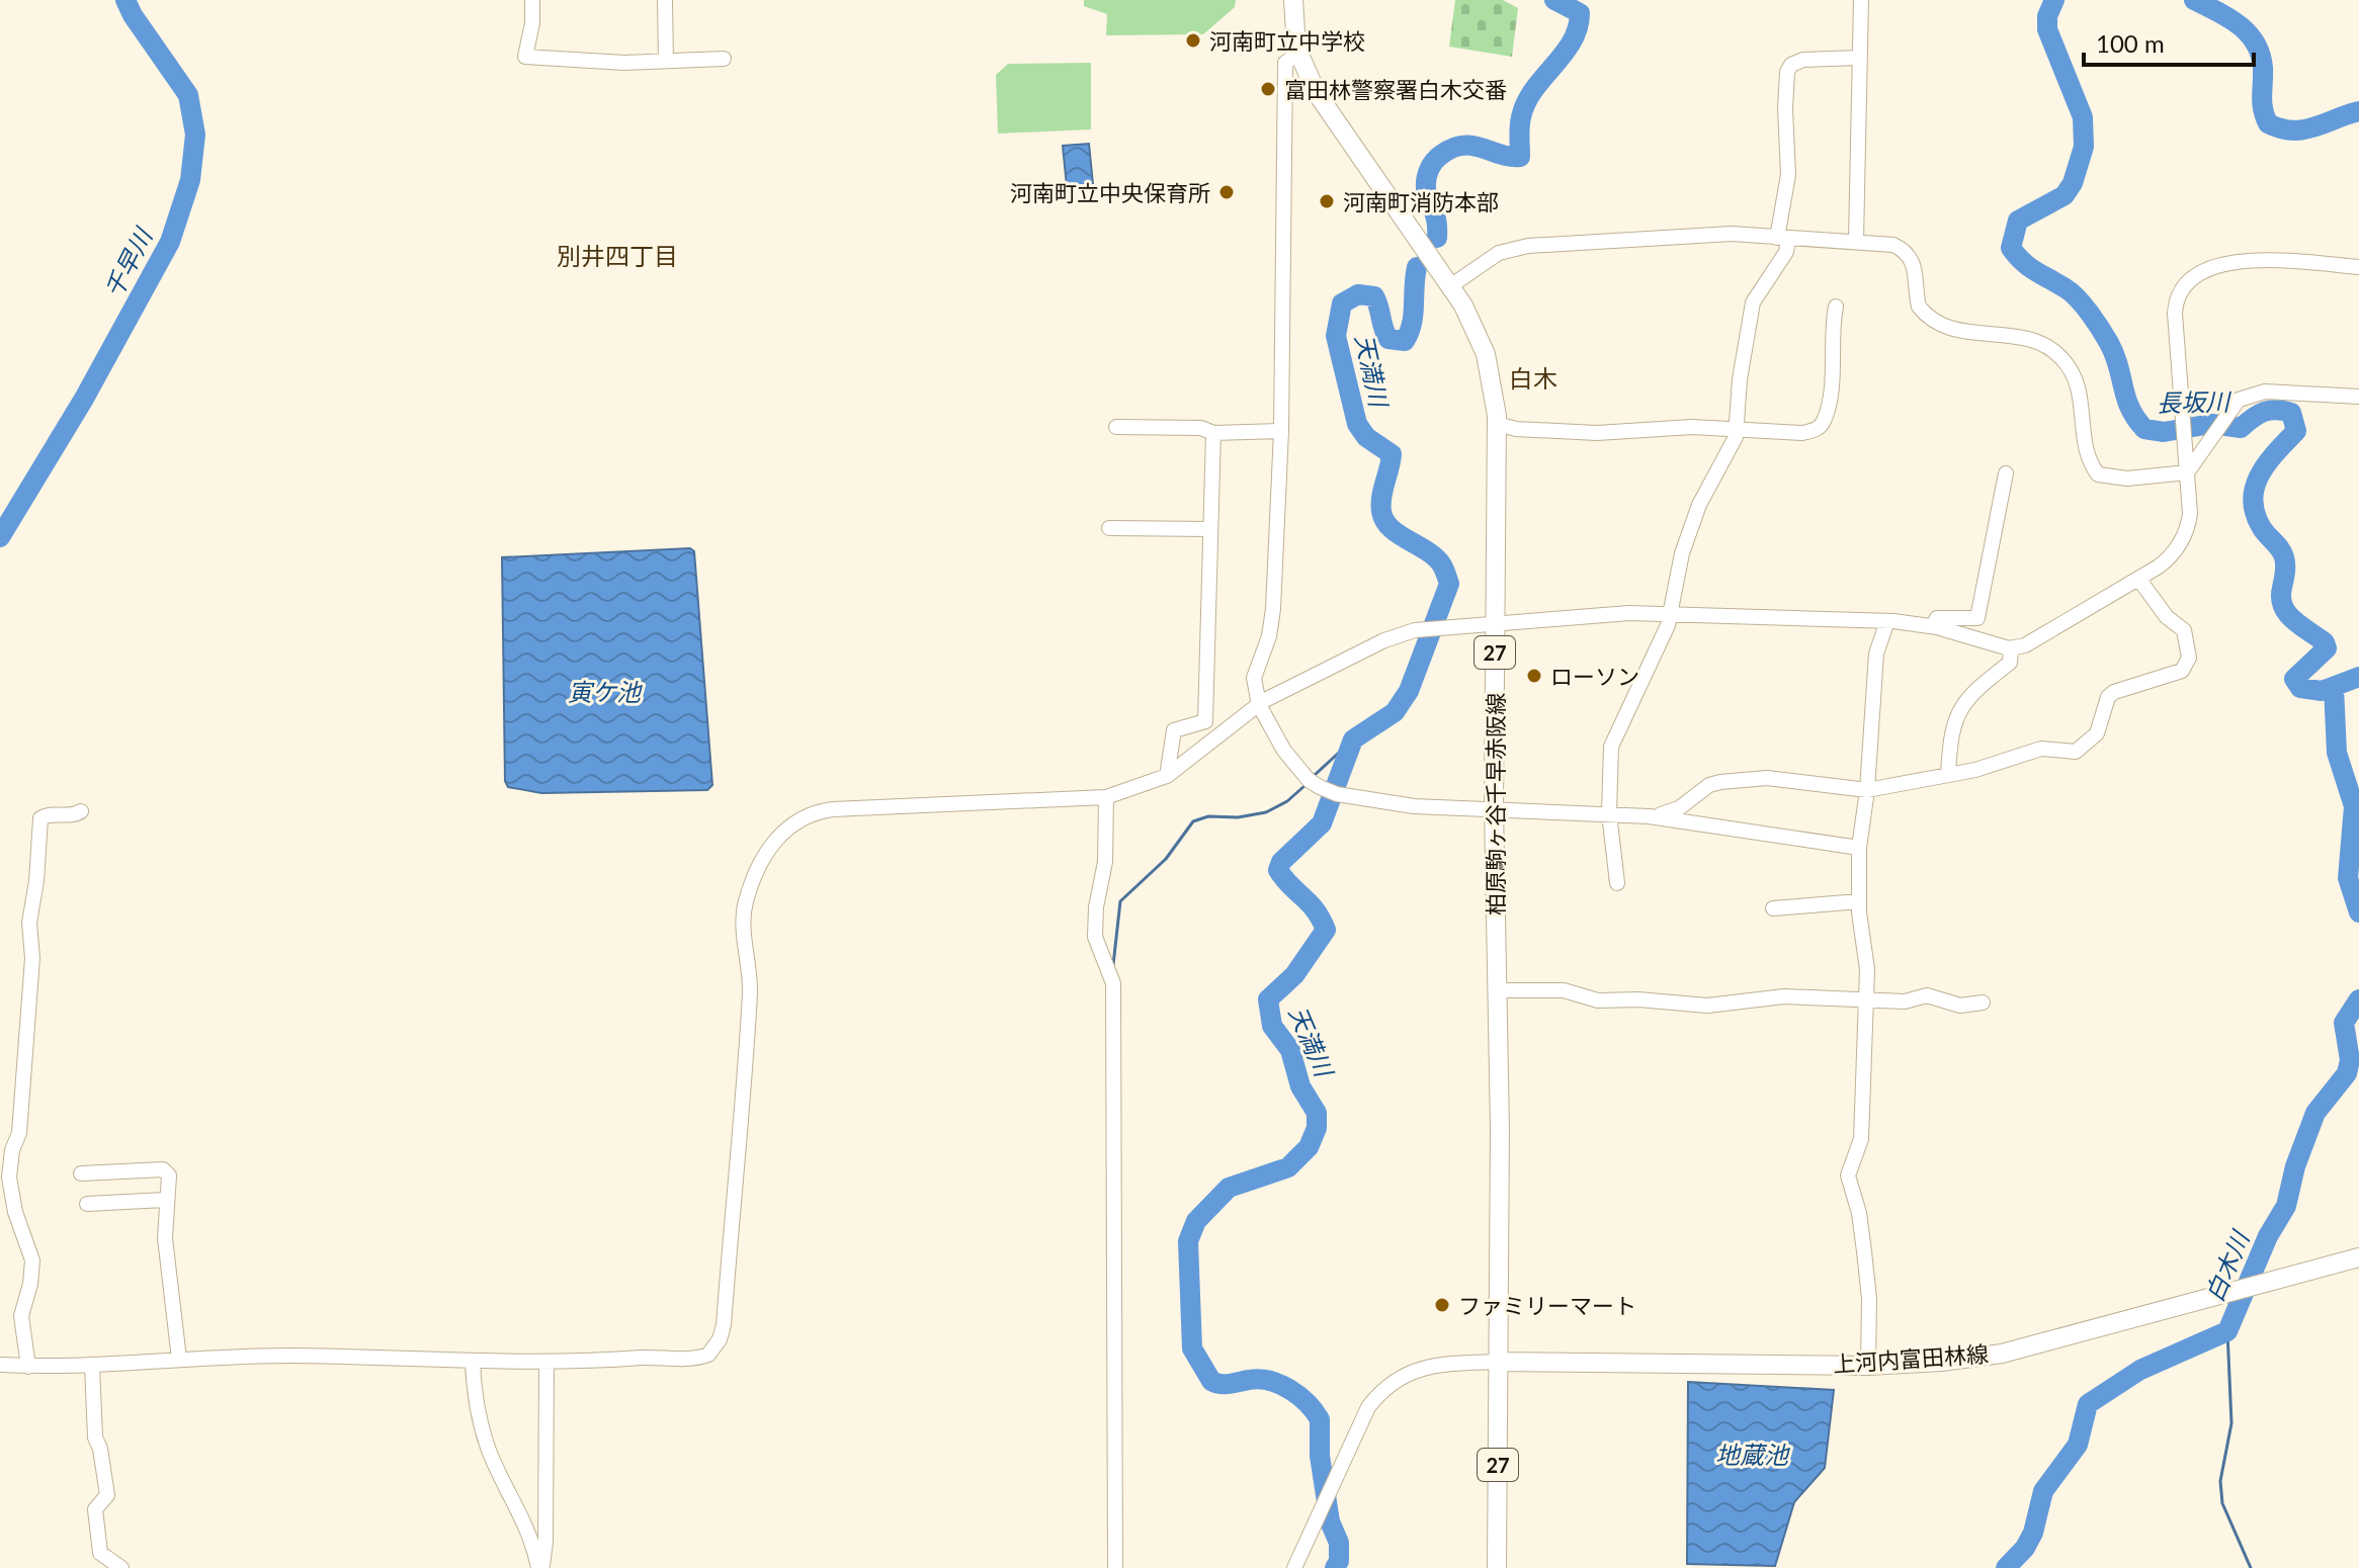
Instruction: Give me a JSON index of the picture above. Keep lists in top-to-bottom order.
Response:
{
  "streets": {
    "main road": ["27", "柏原駒ヶ谷千早赤阪線", "上河内富田林線"]
  },
  "crossings": [
    ["柏原駒ヶ谷千早赤阪線", "上河内富田林線"]
  ],
  "districts": ["別井四丁目", "白木"],
  "water": [
    "千早川",
    "天満川",
    "長坂川",
    "寅ケ池",
    "白木川",
    "地蔵池"
  ],
  "places": [
    "河南町立中学校",
    "富田林警察署白木交番",
    "河南町立中央保育所",
    "河南町消防本部",
    "ローソン",
    "ファミリーマート"
  ],
  "scale_bar": "100 m"
}
